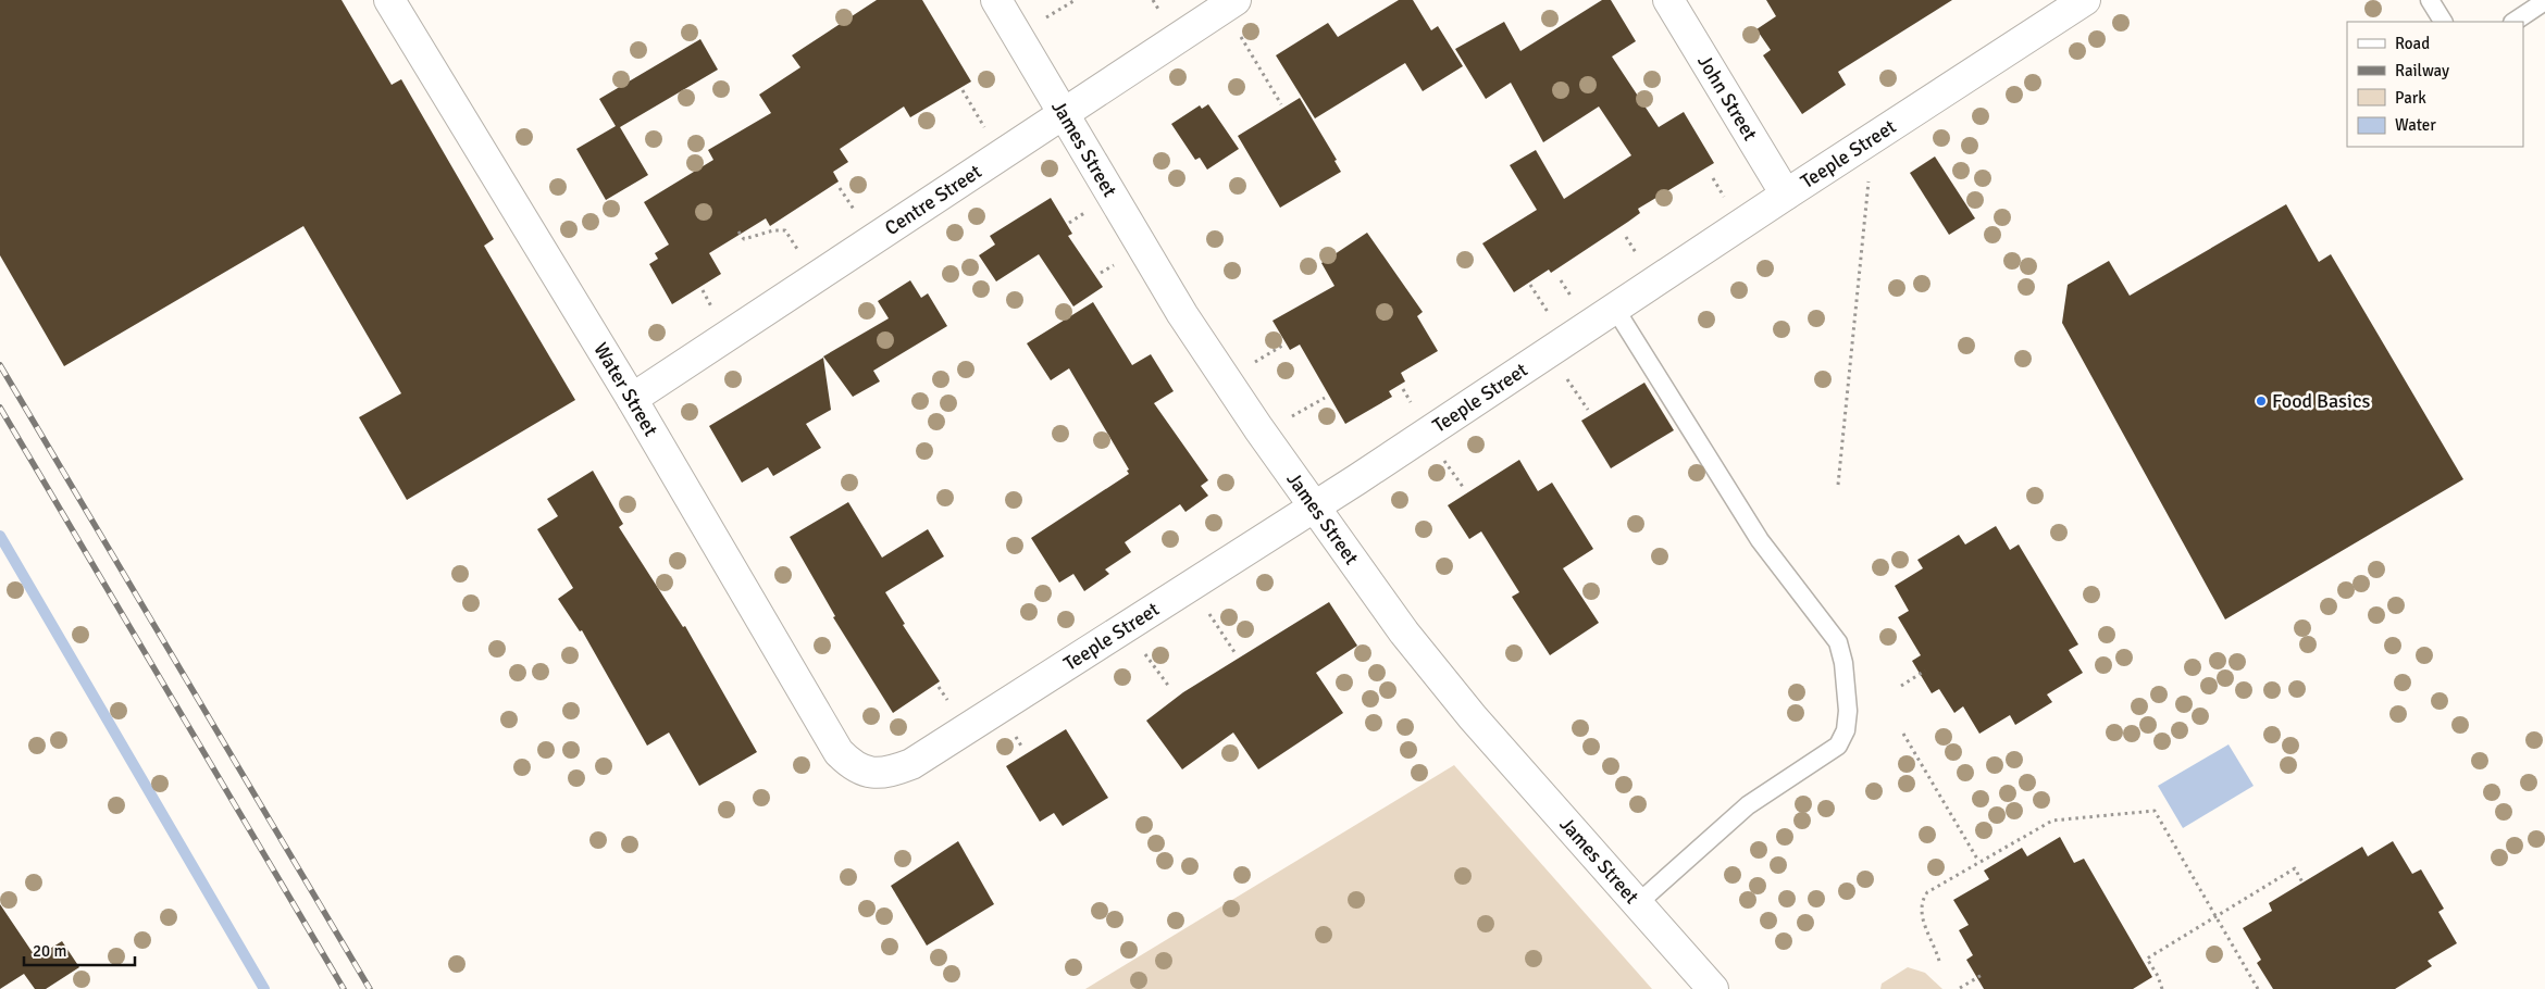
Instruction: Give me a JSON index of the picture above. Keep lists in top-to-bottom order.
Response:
{
  "streets": {
    "street": [
      "John Street",
      "James Street",
      "Teeple Street",
      "Centre Street",
      "Water Street"
    ]
  },
  "crossings": [
    ["John Street", "Teeple Street"],
    ["James Street", "Teeple Street"],
    ["James Street", "Centre Street"],
    ["Teeple Street", "Water Street"],
    ["Centre Street", "Water Street"]
  ],
  "places": ["Food Basics"],
  "legend": [
    "Road",
    "Railway",
    "Park",
    "Water"
  ],
  "scale_bar": "20 m"
}
